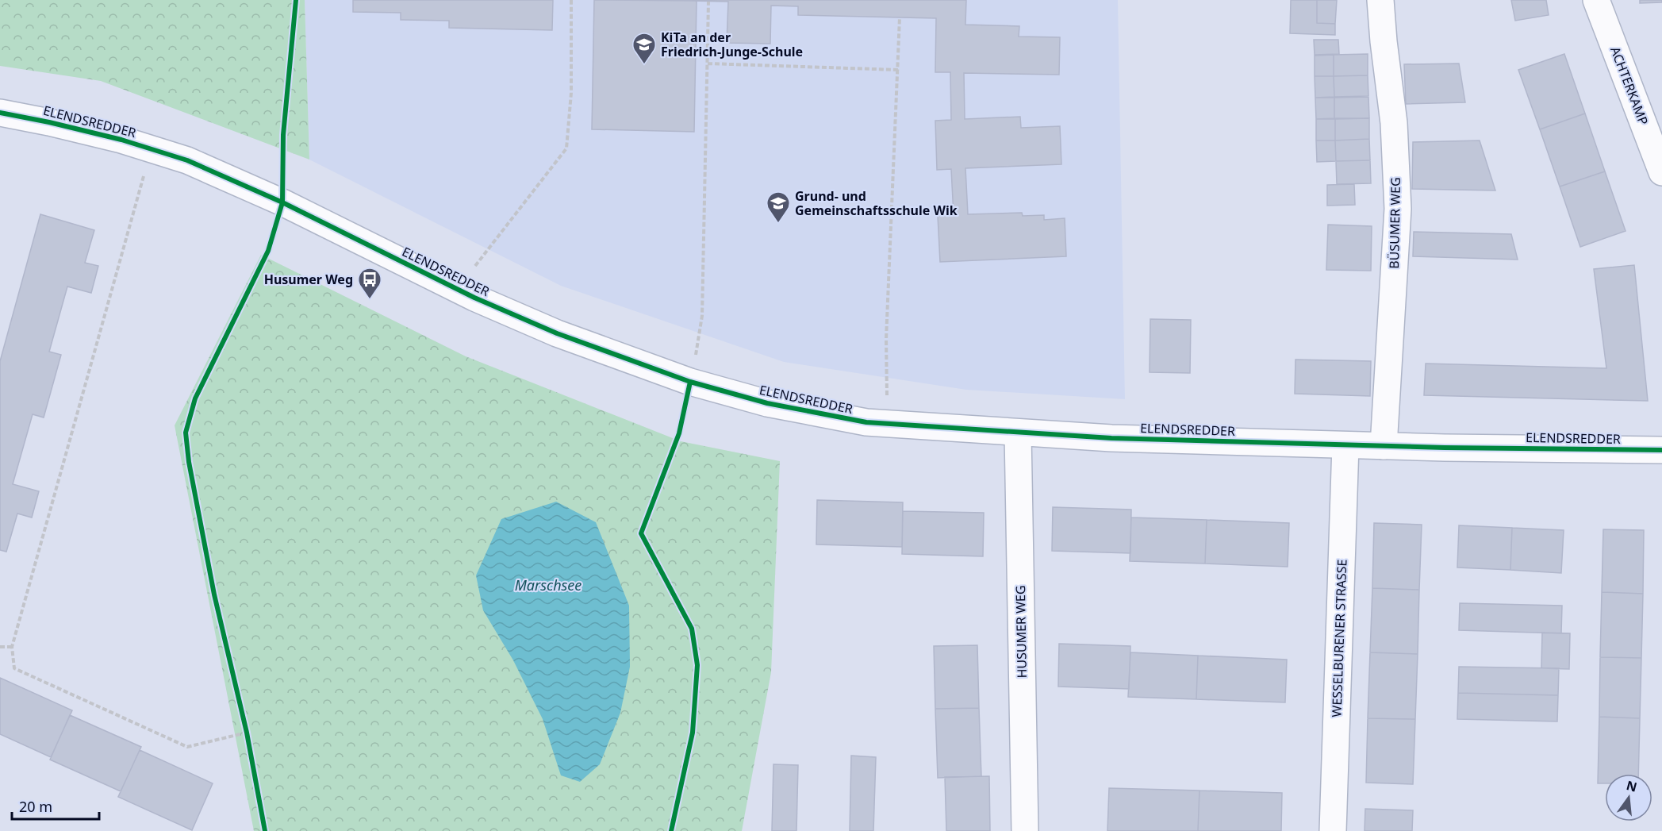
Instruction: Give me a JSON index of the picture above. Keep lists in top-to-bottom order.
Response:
{
  "streets": {
    "main road": [
      "ACHTERKAMP",
      "ELENDSREDDER",
      "BÜSUMER WEG",
      "HUSUMER WEG",
      "WESSELBURENER STRASSE"
    ]
  },
  "crossings": [
    ["ELENDSREDDER", "BÜSUMER WEG"],
    ["ELENDSREDDER", "HUSUMER WEG"],
    ["ELENDSREDDER", "WESSELBURENER STRASSE"]
  ],
  "water": ["Marschsee"],
  "places": {
    "school or university": ["KiTa an der Friedrich-Junge-Schule", "Grund- und Gemeinschaftsschule Wik"],
    "bus stop": ["Husumer Weg"]
  },
  "scale_bar": "20 m",
  "north": "top"
}
